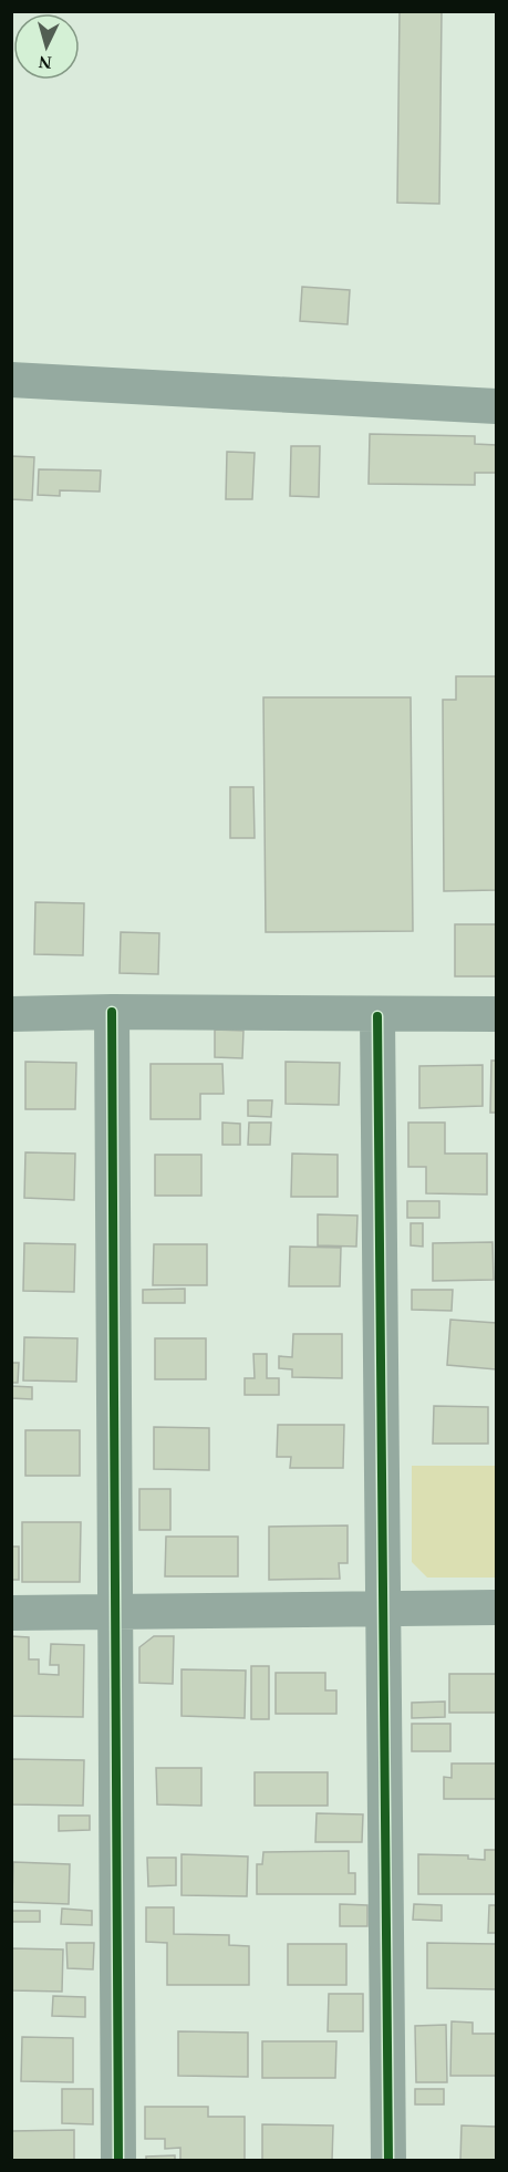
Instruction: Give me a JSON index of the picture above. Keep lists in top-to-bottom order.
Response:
{
  "north": "bottom"
}
